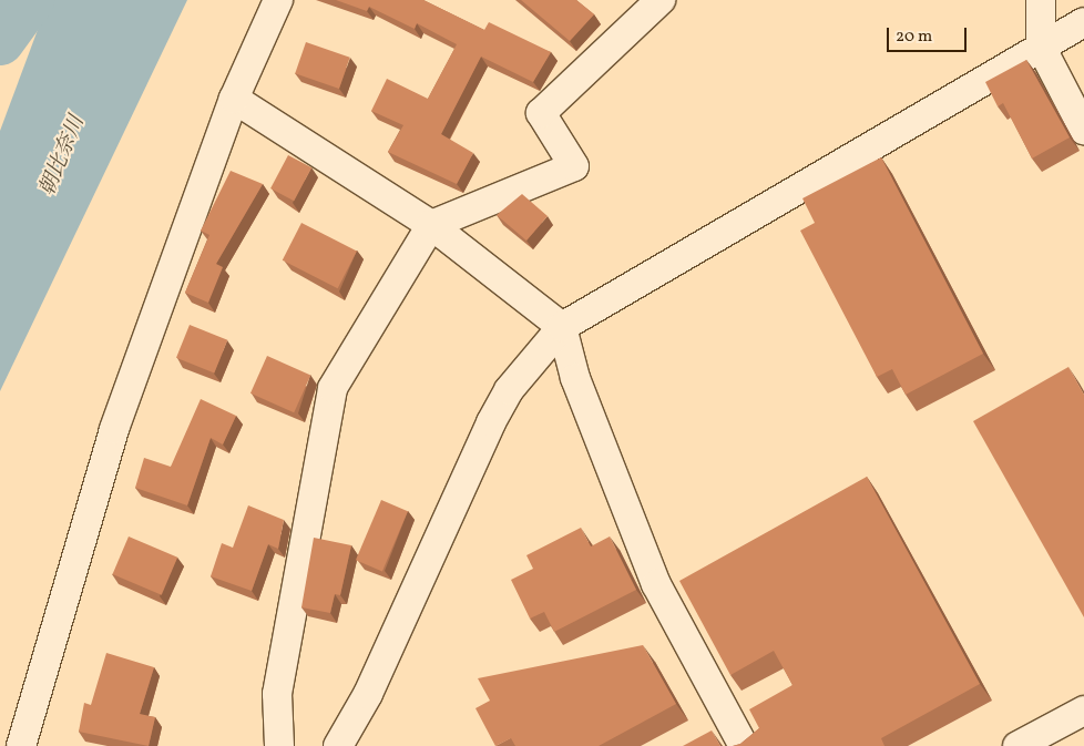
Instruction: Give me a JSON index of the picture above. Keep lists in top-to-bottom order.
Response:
{
  "water": ["朝比奈川"],
  "scale_bar": "20 m"
}
